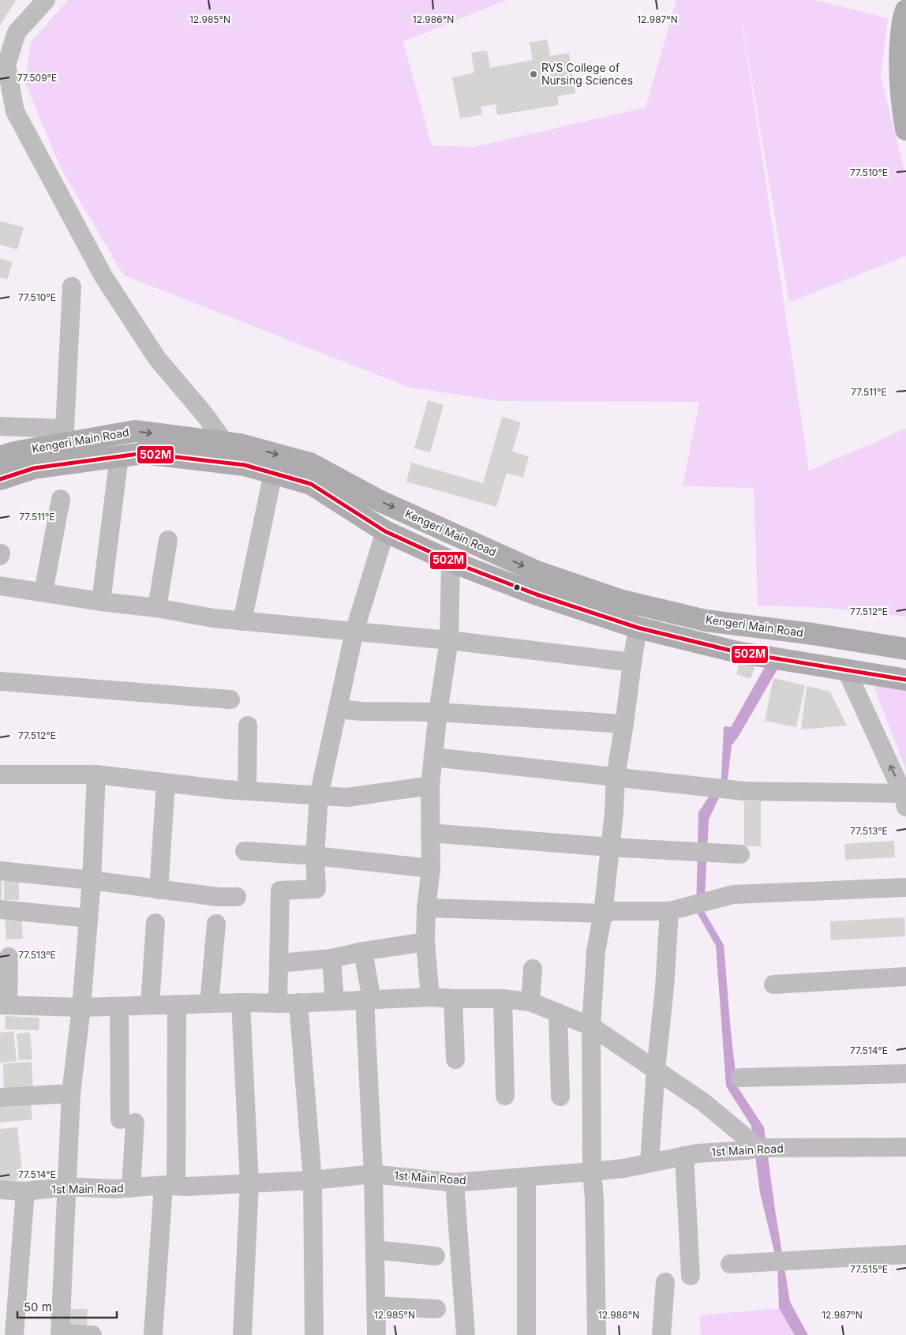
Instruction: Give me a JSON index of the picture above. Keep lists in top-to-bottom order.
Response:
{
  "streets": {
    "main road": ["Kengeri Main Road"],
    "street": ["1st Main Road"]
  },
  "places": ["RVS College of Nursing Sciences"],
  "lines": ["transit line 502M"],
  "scale_bar": "50 m",
  "coordinates": [
    "12.985°N",
    "12.986°N",
    "12.987°N",
    "77.509°E",
    "77.510°E",
    "77.511°E",
    "77.512°E",
    "77.513°E",
    "77.514°E",
    "77.515°E"
  ]
}
